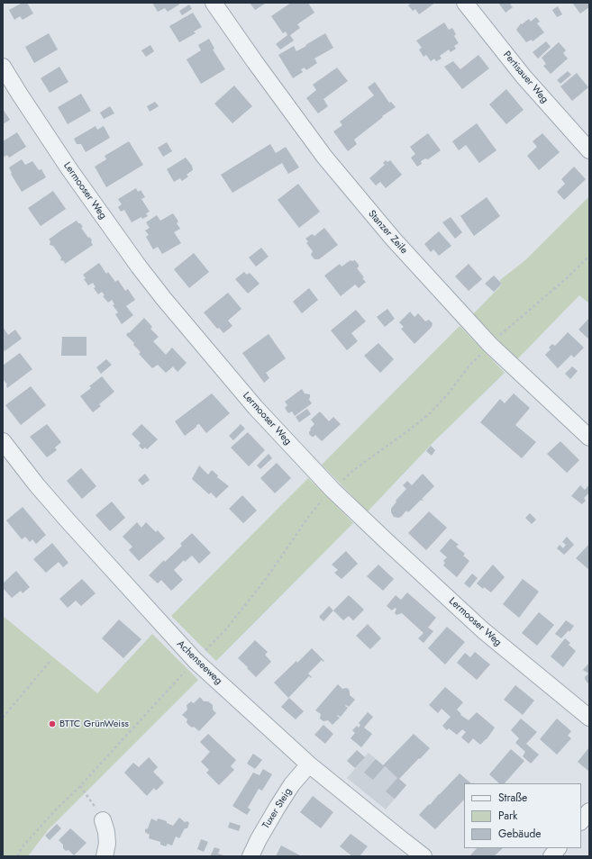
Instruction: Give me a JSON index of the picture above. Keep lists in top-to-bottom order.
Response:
{
  "streets": {
    "street": [
      "Pertisauer Weg",
      "Lermooser Weg",
      "Stanzer Zeile",
      "Achenseeweg",
      "Tuxer Steig"
    ]
  },
  "crossings": [
    ["Achenseeweg", "Tuxer Steig"]
  ],
  "places": ["BTTC GrünWeiss"],
  "legend": ["Straße", "Park", "Gebäude"]
}
